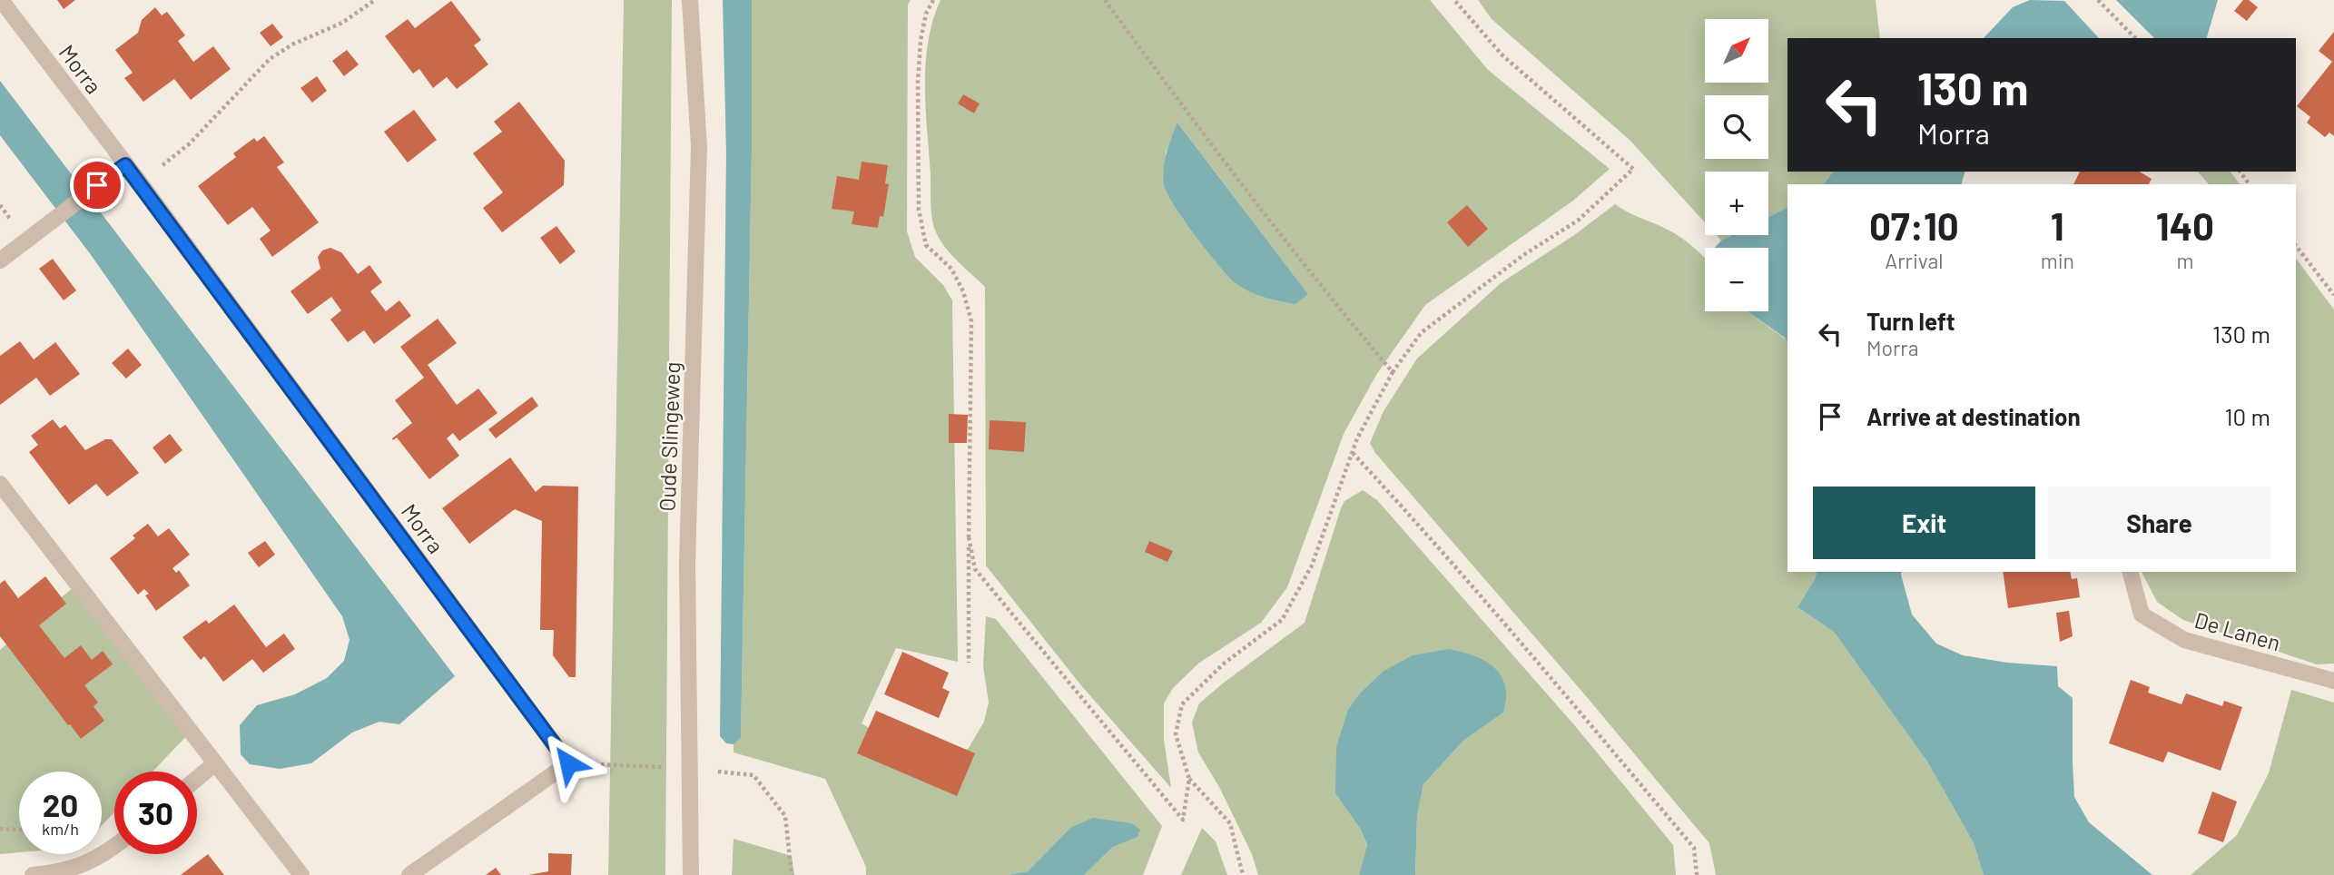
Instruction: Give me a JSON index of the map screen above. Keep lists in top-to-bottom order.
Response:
{
  "streets": {
    "street": ["Morra", "Oude Slingeweg", "De Lanen"]
  },
  "north": "top right",
  "page": {
    "map_buttons": ["+", "−"],
    "turn": ["130 m", "Morra"],
    "eta": [
      "07:10",
      "Arrival",
      "1",
      "min",
      "140",
      "m"
    ],
    "list": [
      {
        "name": "Turn left",
        "note": "Morra",
        "value": "130 m"
      },
      {
        "name": "Arrive at destination",
        "value": "10 m"
      }
    ],
    "buttons": ["Exit", "Share"],
    "speed": "20 km/h",
    "limit": "30"
  }
}
